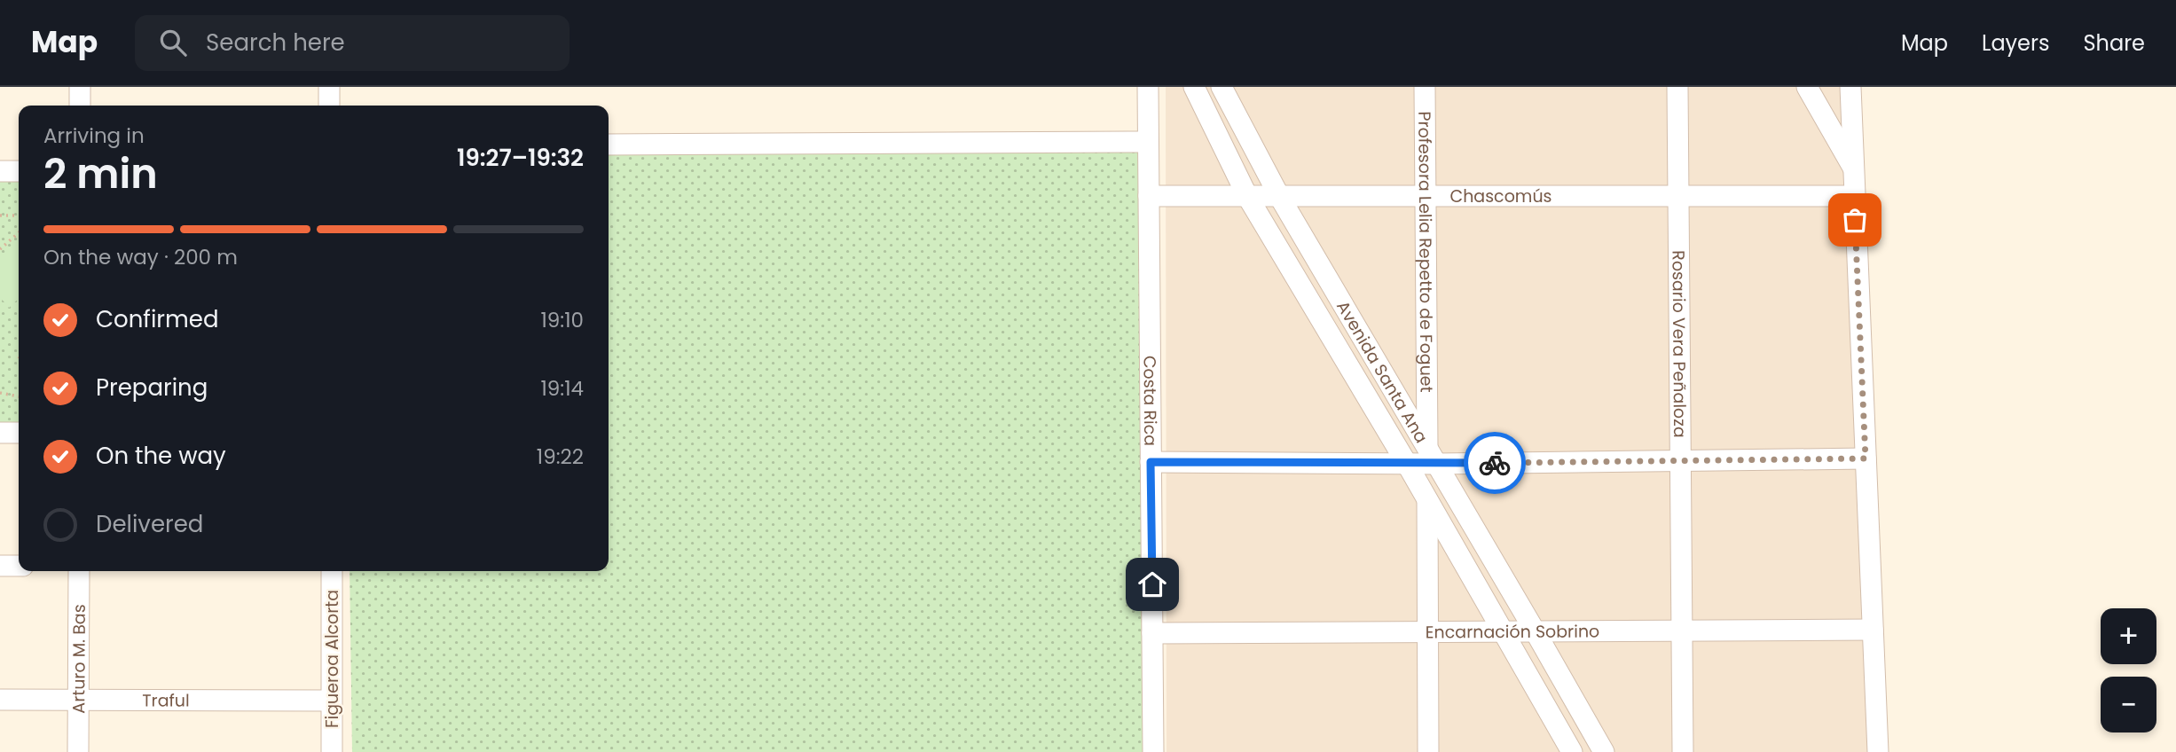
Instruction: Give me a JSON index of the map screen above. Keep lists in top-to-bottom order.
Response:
{
  "streets": {
    "street": [
      "Chascomús",
      "Profesora Lelia Repetto de Foguet",
      "Rosario Vera Peñaloza",
      "Avenida Santa Ana",
      "Costa Rica",
      "Encarnación Sobrino",
      "Arturo M. Bas",
      "Figueroa Alcorta",
      "Traful"
    ]
  },
  "crossings": [
    ["Chascomús", "Profesora Lelia Repetto de Foguet"],
    ["Chascomús", "Rosario Vera Peñaloza"],
    ["Chascomús", "Avenida Santa Ana"],
    ["Chascomús", "Costa Rica"],
    ["Profesora Lelia Repetto de Foguet", "Avenida Santa Ana"],
    ["Rosario Vera Peñaloza", "Encarnación Sobrino"],
    ["Avenida Santa Ana", "Encarnación Sobrino"],
    ["Costa Rica", "Encarnación Sobrino"],
    ["Arturo M. Bas", "Traful"],
    ["Figueroa Alcorta", "Traful"]
  ],
  "page": {
    "header": "Map",
    "search": "Search here",
    "nav": ["Map", "Layers", "Share"],
    "heading": ["2 min", "Arriving in", "19:27–19:32"],
    "bar": "On the way · 200 m",
    "list": [
      ["Confirmed", "19:10"],
      ["Preparing", "19:14"],
      ["On the way", "19:22"],
      "Delivered"
    ],
    "map_buttons": ["+", "−"]
  }
}
